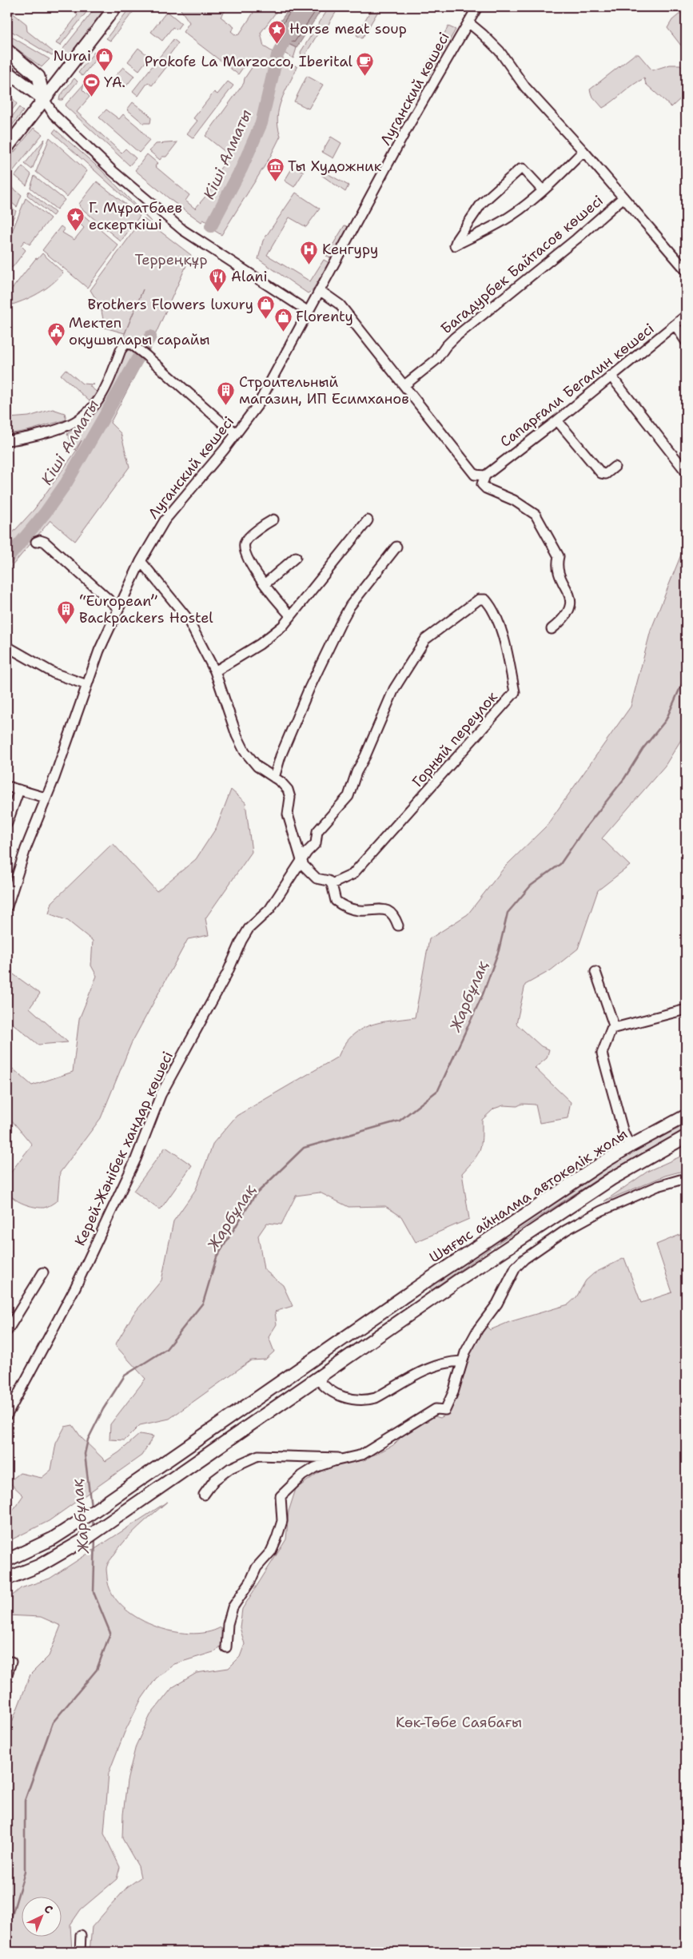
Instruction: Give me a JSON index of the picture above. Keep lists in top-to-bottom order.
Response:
{
  "streets": {
    "main road": ["Шығыс айналма автокөлік жолы"],
    "street": [
      "Луганский көшесі",
      "Багадурбек Байтасов көшесі",
      "Сапарғали Бегалин көшесі",
      "Горный переулок",
      "Керей-Жәнібек хандар көшесі"
    ]
  },
  "crossings": [
    ["Луганский көшесі", "Багадурбек Байтасов көшесі"],
    ["Горный переулок", "Керей-Жәнібек хандар көшесі"]
  ],
  "water": ["Кіші Алматы", "Жарбұлақ"],
  "parks": ["Терреңқұр", "Көк-Төбе Саябағы"],
  "places": {
    "place": ["Horse meat soup", "Г. Мұратбаев ескерткіші"],
    "shop": ["Nurai", "Brothers Flowers luxury", "Florenty"],
    "cafe": ["Prokofe La Marzocco, Iberital"],
    "sports": ["YA."],
    "museum": ["Ты Художник"],
    "hospital": ["Кенгуру"],
    "restaurant": ["Alani"],
    "public building": ["Мектеп оқушылары сарайы"],
    "building": ["Строительный магазин, ИП Есимханов", "“European” Backpackers Hostel"]
  },
  "north": "top right"
}
